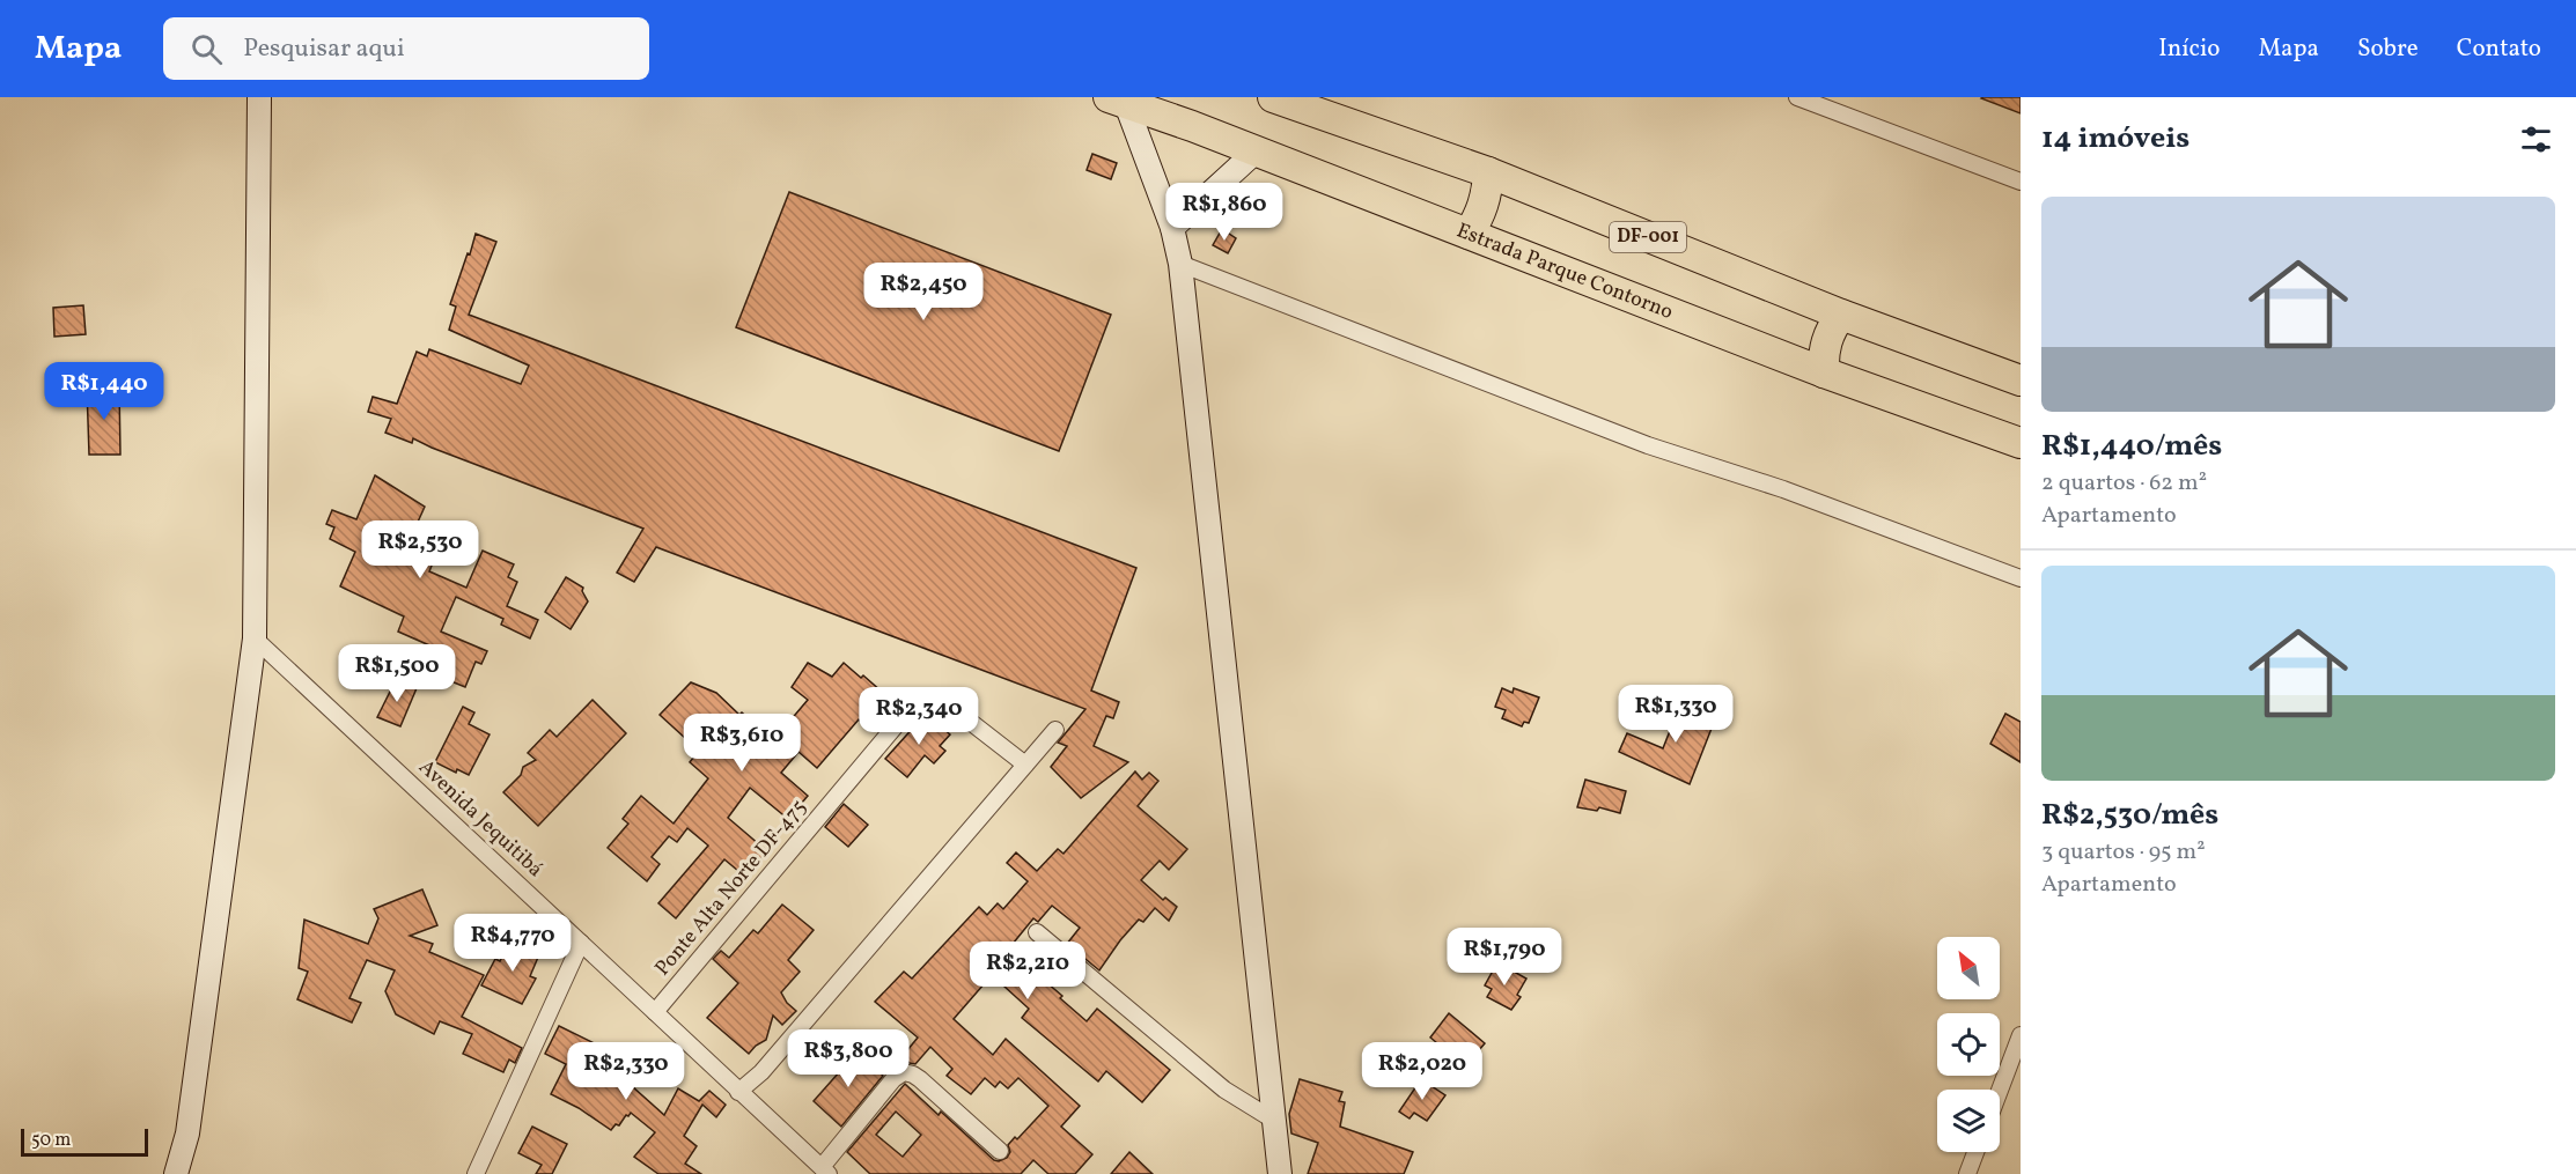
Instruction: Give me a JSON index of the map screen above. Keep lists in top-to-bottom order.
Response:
{
  "streets": {
    "highway": ["DF-001", "Estrada Parque Contorno"],
    "street": ["Avenida Jequitibá", "Ponte Alta Norte DF-475"]
  },
  "crossings": [
    ["Avenida Jequitibá", "Ponte Alta Norte DF-475"]
  ],
  "scale_bar": "50 m",
  "north": "top left",
  "page": {
    "header": "Mapa",
    "search": "Pesquisar aqui",
    "nav": [
      "Início",
      "Mapa",
      "Sobre",
      "Contato"
    ],
    "heading": "14 imóveis",
    "list": [
      {
        "name": "R$1,440/mês",
        "note": "2 quartos · 62 m² · Apartamento"
      },
      {
        "name": "R$2,530/mês",
        "note": "3 quartos · 95 m² · Apartamento"
      }
    ],
    "price": [
      "R$1,860",
      "R$2,450",
      "R$1,440",
      "R$2,530",
      "R$1,500",
      "R$1,330",
      "R$2,340",
      "R$3,610",
      "R$4,770",
      "R$1,790",
      "R$2,210",
      "R$3,800",
      "R$2,330",
      "R$2,020"
    ],
    "scale": "50 m"
  }
}
